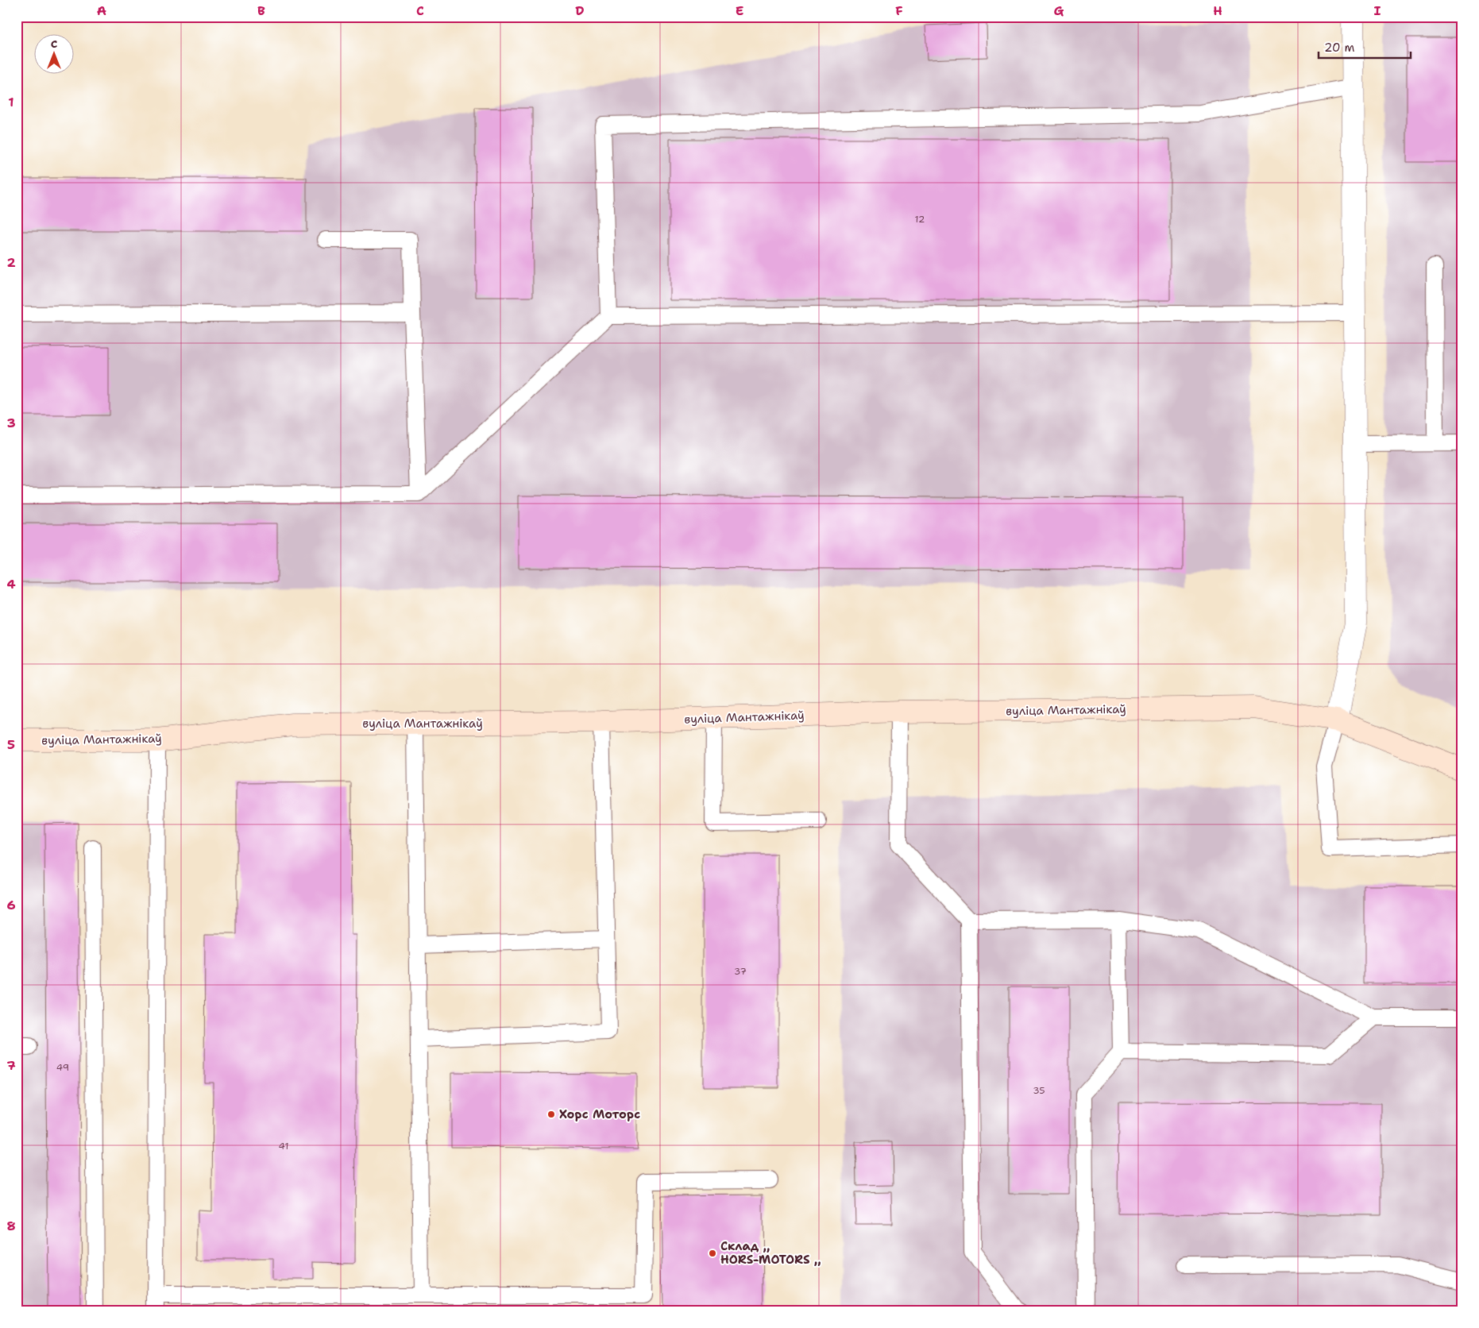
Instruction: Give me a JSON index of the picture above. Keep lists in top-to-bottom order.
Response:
{
  "streets": {
    "street": ["вуліца Мантажнікаў"]
  },
  "places": ["Хорс Моторс", "Склад ,, HORS-MOTORS ,,"],
  "house_numbers": [
    "12",
    "37",
    "49",
    "35",
    "41"
  ],
  "scale_bar": "20 m",
  "north": "top",
  "grid": {
    "columns": [
      "A",
      "B",
      "C",
      "D",
      "E",
      "F",
      "G",
      "H",
      "I"
    ],
    "rows": [
      "1",
      "2",
      "3",
      "4",
      "5",
      "6",
      "7",
      "8"
    ]
  }
}
